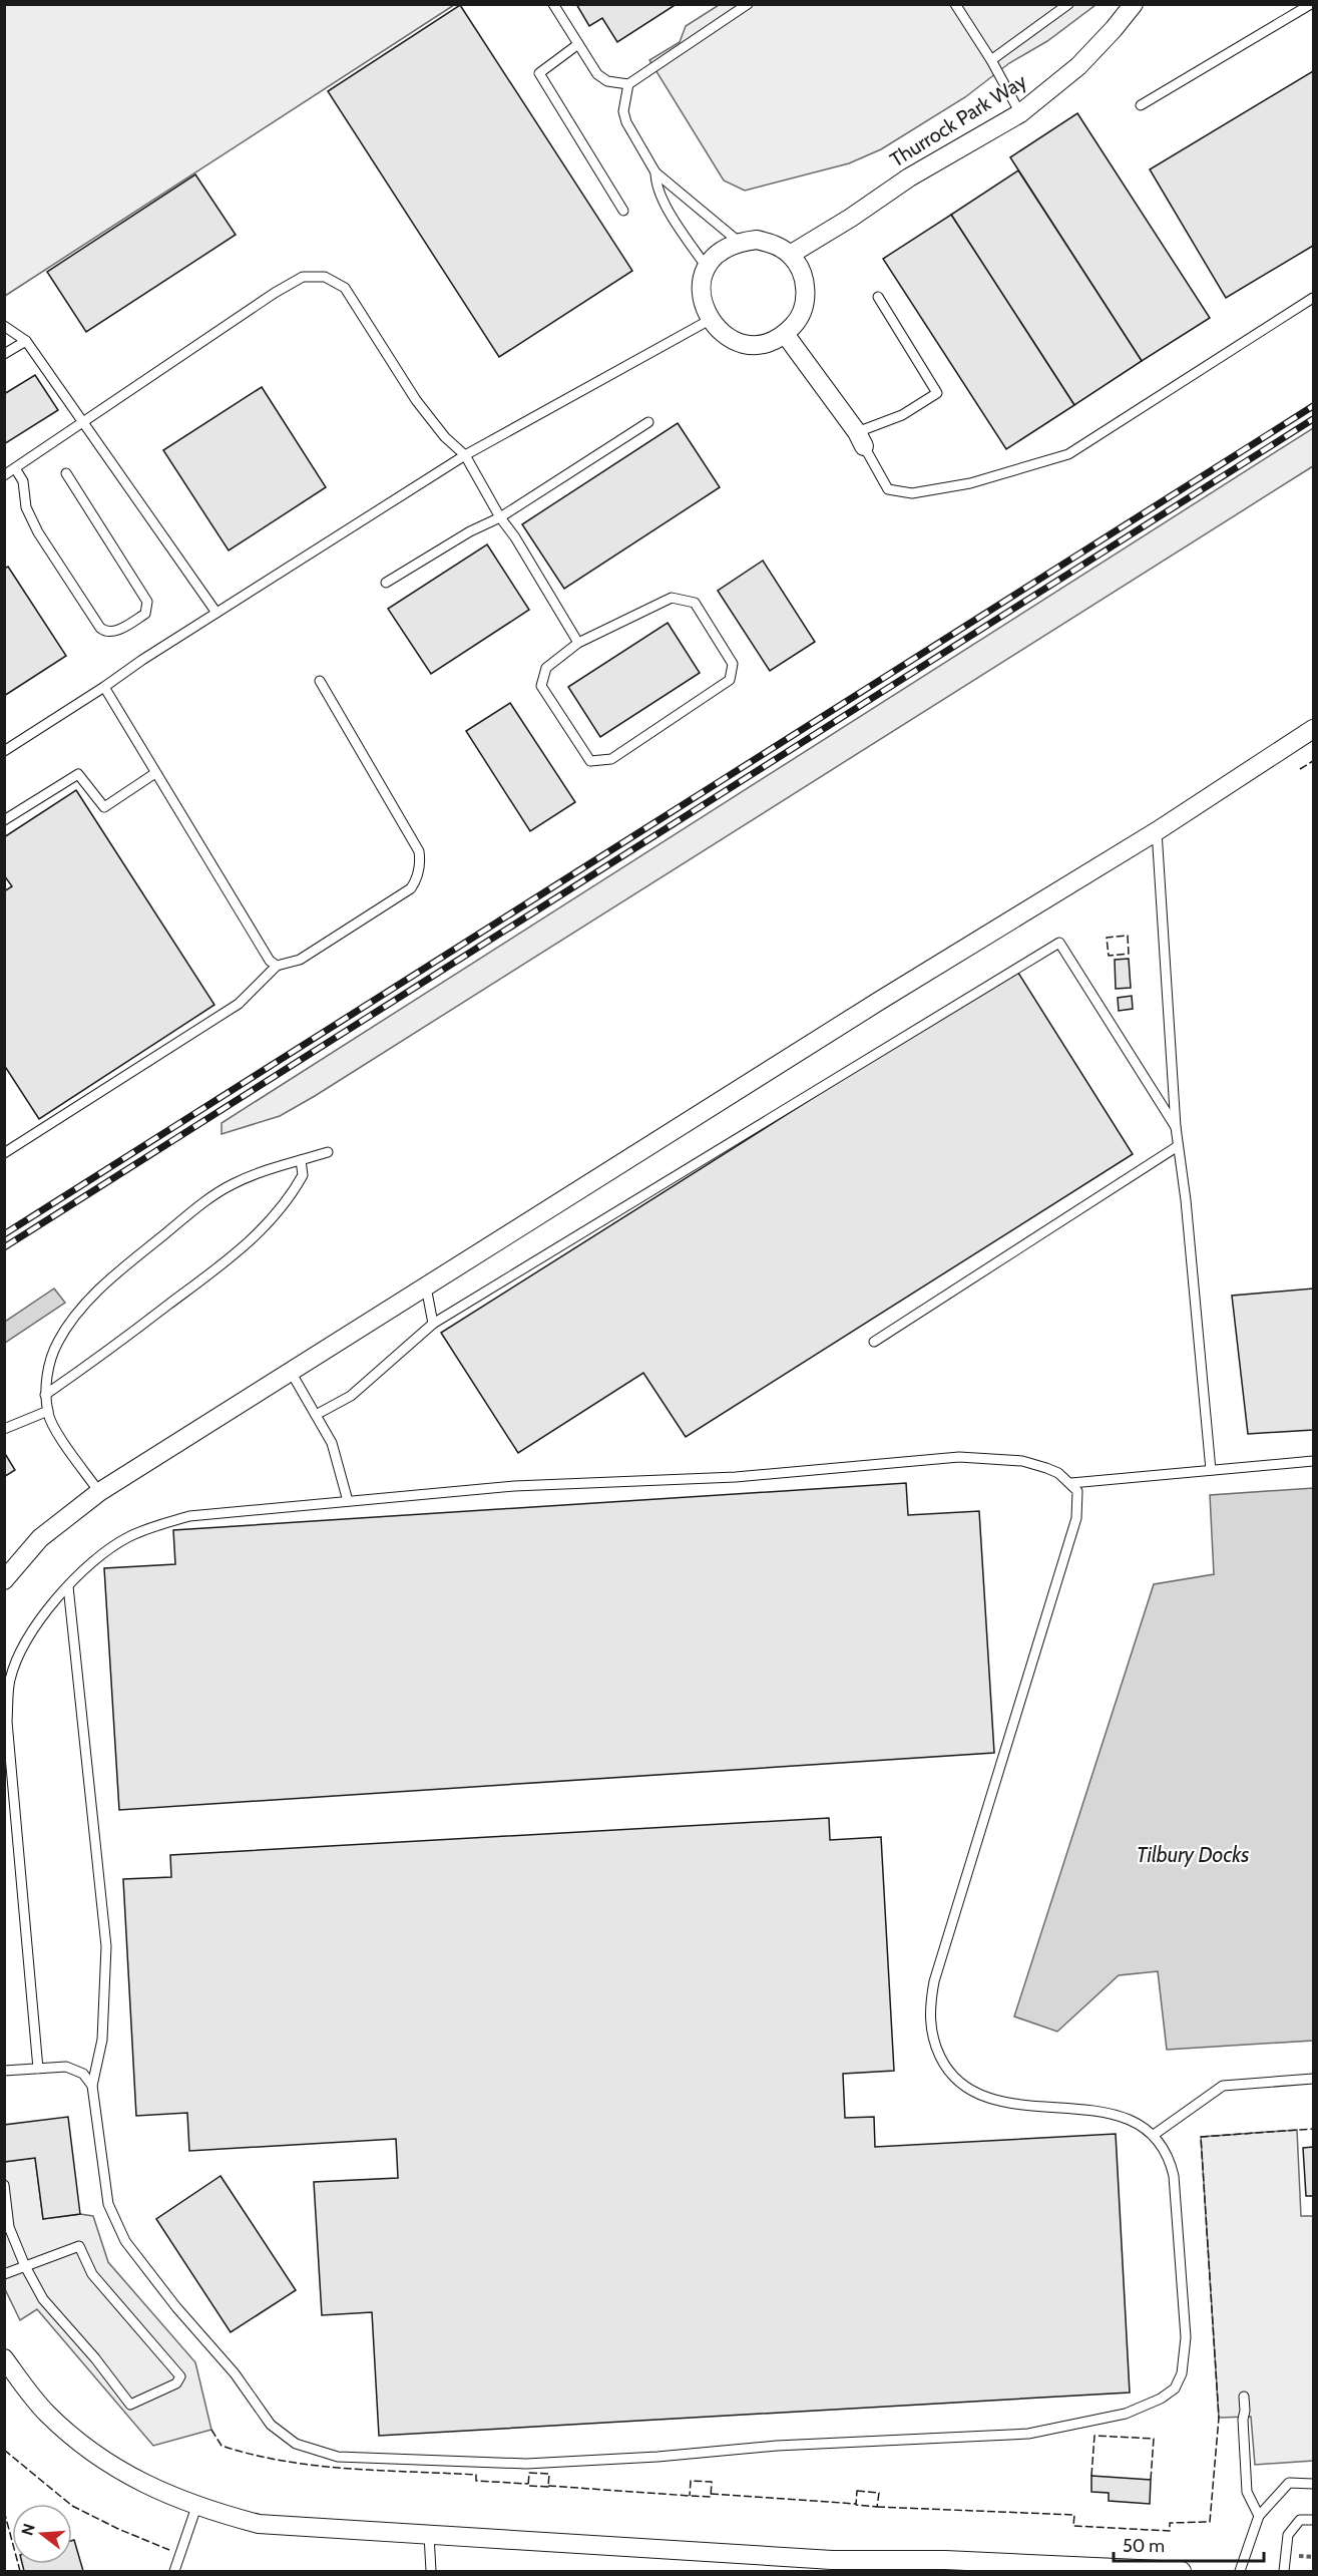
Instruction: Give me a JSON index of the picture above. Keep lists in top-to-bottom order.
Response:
{
  "streets": {
    "street": ["Thurrock Park Way"]
  },
  "water": ["Tilbury Docks"],
  "scale_bar": "50 m",
  "north": "left"
}
